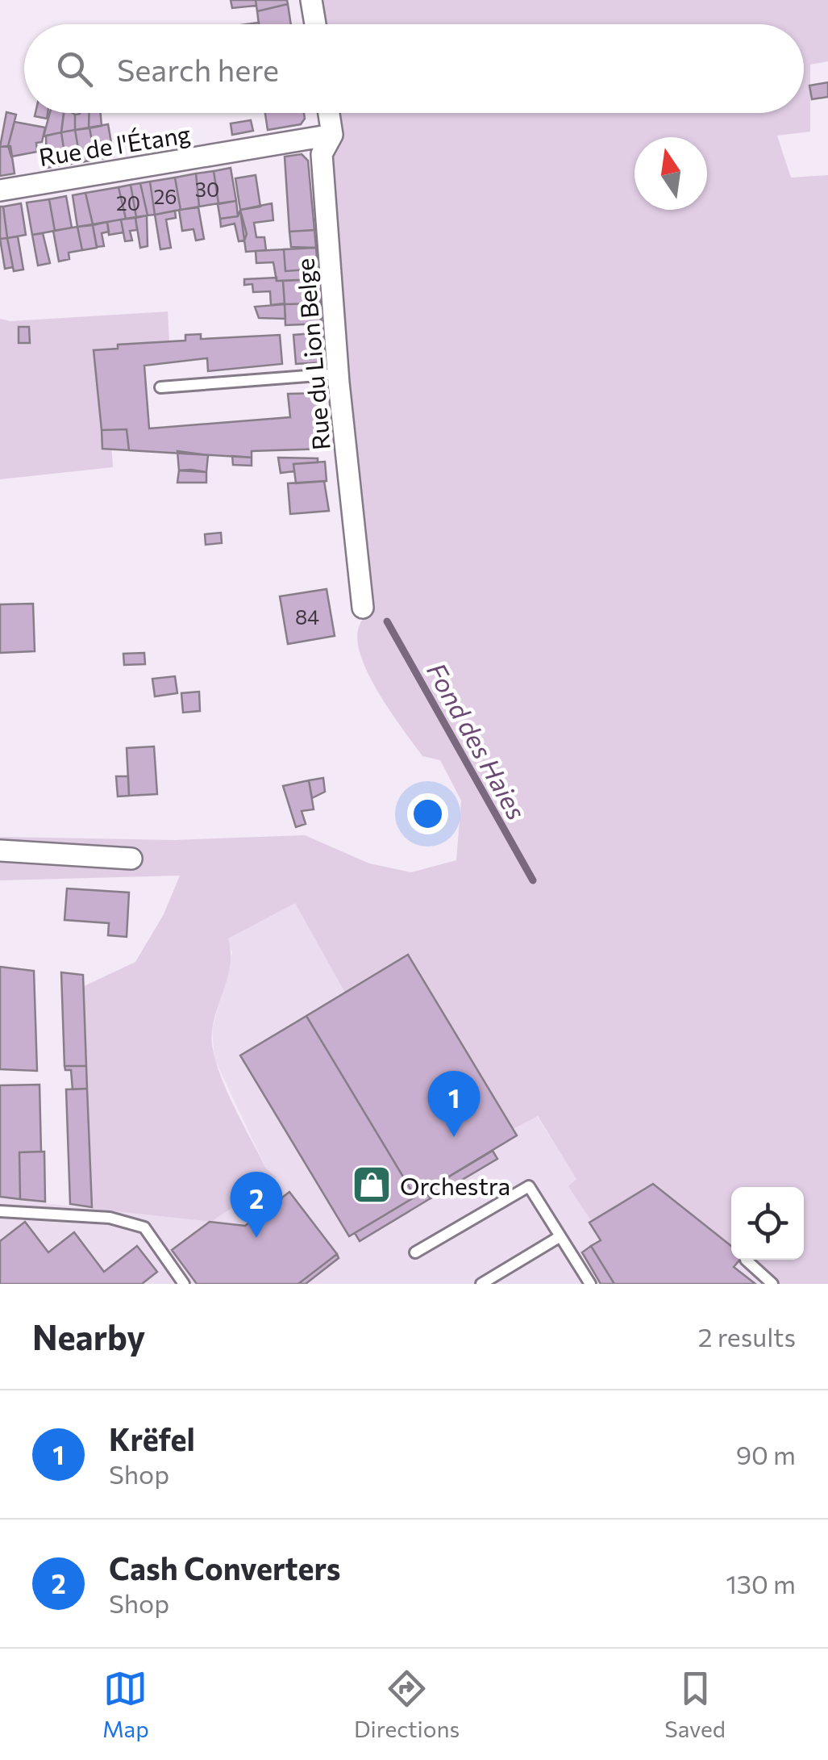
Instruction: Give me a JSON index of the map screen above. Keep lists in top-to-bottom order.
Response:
{
  "streets": {
    "street": ["Rue de l'Étang", "Rue du Lion Belge"]
  },
  "crossings": [
    ["Rue de l'Étang", "Rue du Lion Belge"]
  ],
  "water": ["Fond des Haies"],
  "places": {
    "shop": ["Orchestra"]
  },
  "house_numbers": [
    "30",
    "26",
    "20",
    "84"
  ],
  "north": "top",
  "page": {
    "search": "Search here",
    "pins": ["1", "2"],
    "heading": ["Nearby", "2 results"],
    "list": [
      {
        "mark": "1",
        "name": "Krëfel",
        "note": "Shop",
        "value": "90 m"
      },
      {
        "mark": "2",
        "name": "Cash Converters",
        "note": "Shop",
        "value": "130 m"
      }
    ],
    "nav": ["Map", "Directions", "Saved"]
  }
}
